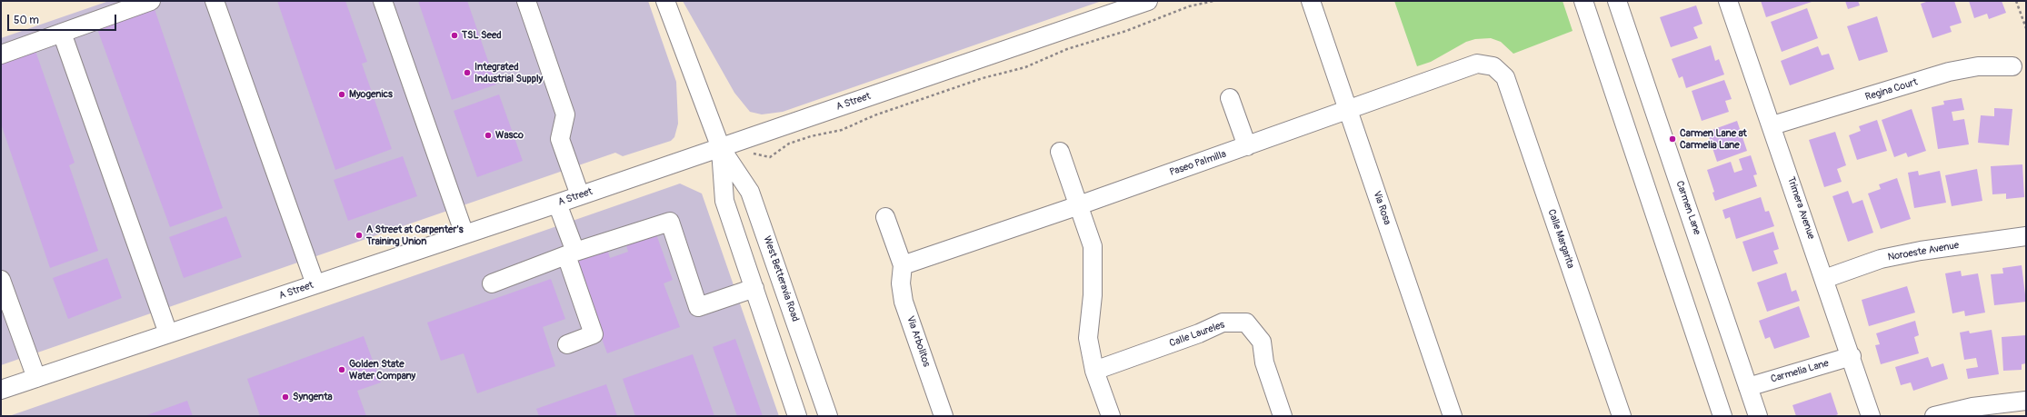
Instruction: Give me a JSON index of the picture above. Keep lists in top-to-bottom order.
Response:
{
  "streets": {
    "street": [
      "Regina Court",
      "A Street",
      "Paseo Palmilla",
      "Via Rosa",
      "Carmen Lane",
      "Trimera Avenue",
      "Calle Margarita",
      "Noroeste Avenue",
      "West Betteravia Road",
      "Calle Laureles",
      "Via Arbolitos",
      "Carmelia Lane"
    ]
  },
  "crossings": [
    ["Regina Court", "Trimera Avenue"],
    ["A Street", "West Betteravia Road"],
    ["Paseo Palmilla", "Via Rosa"],
    ["Paseo Palmilla", "Calle Margarita"],
    ["Paseo Palmilla", "Via Arbolitos"],
    ["Carmen Lane", "Carmelia Lane"],
    ["Trimera Avenue", "Noroeste Avenue"],
    ["Trimera Avenue", "Carmelia Lane"]
  ],
  "places": [
    "TSL Seed",
    "Integrated Industrial Supply",
    "Myogenics",
    "Wasco",
    "Carmen Lane at Carmelia Lane",
    "A Street at Carpenter's Training Union",
    "Golden State Water Company",
    "Syngenta"
  ],
  "scale_bar": "50 m"
}
